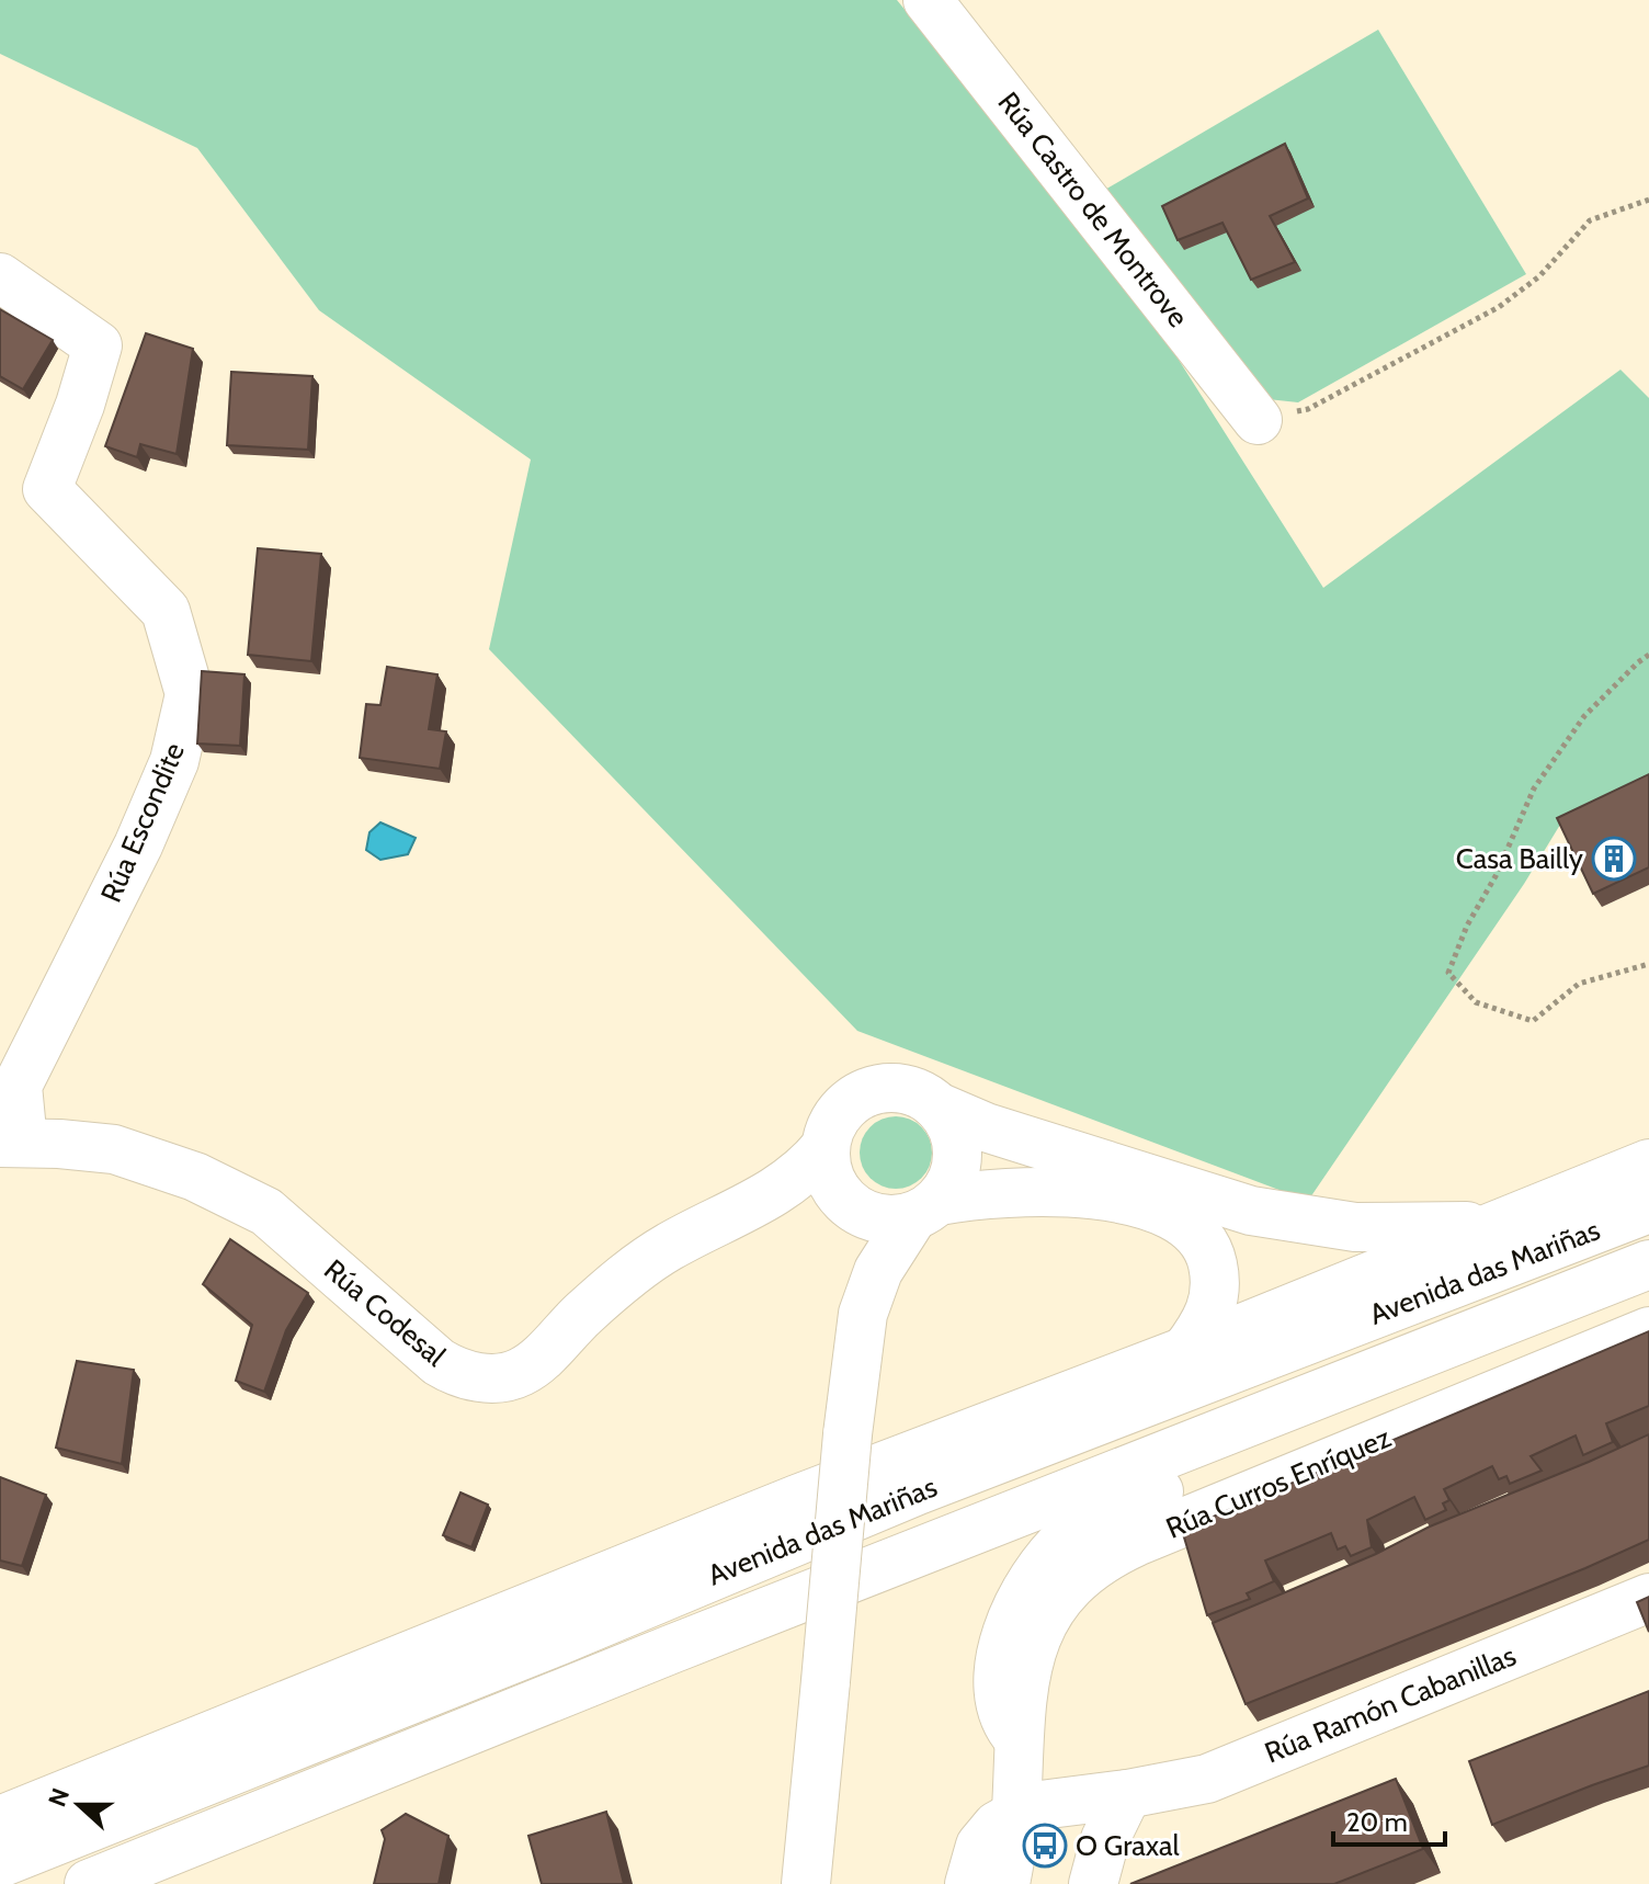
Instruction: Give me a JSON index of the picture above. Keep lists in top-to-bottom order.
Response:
{
  "streets": {
    "main road": [
      "Rúa Castro de Montrove",
      "Rúa Escondite",
      "Avenida das Mariñas",
      "Rúa Codesal",
      "Rúa Curros Enríquez",
      "Rúa Ramón Cabanillas"
    ]
  },
  "crossings": [
    ["Rúa Escondite", "Rúa Codesal"],
    ["Rúa Curros Enríquez", "Rúa Ramón Cabanillas"]
  ],
  "places": {
    "building": ["Casa Bailly"],
    "bus stop": ["O Graxal"]
  },
  "scale_bar": "20 m",
  "north": "left"
}
